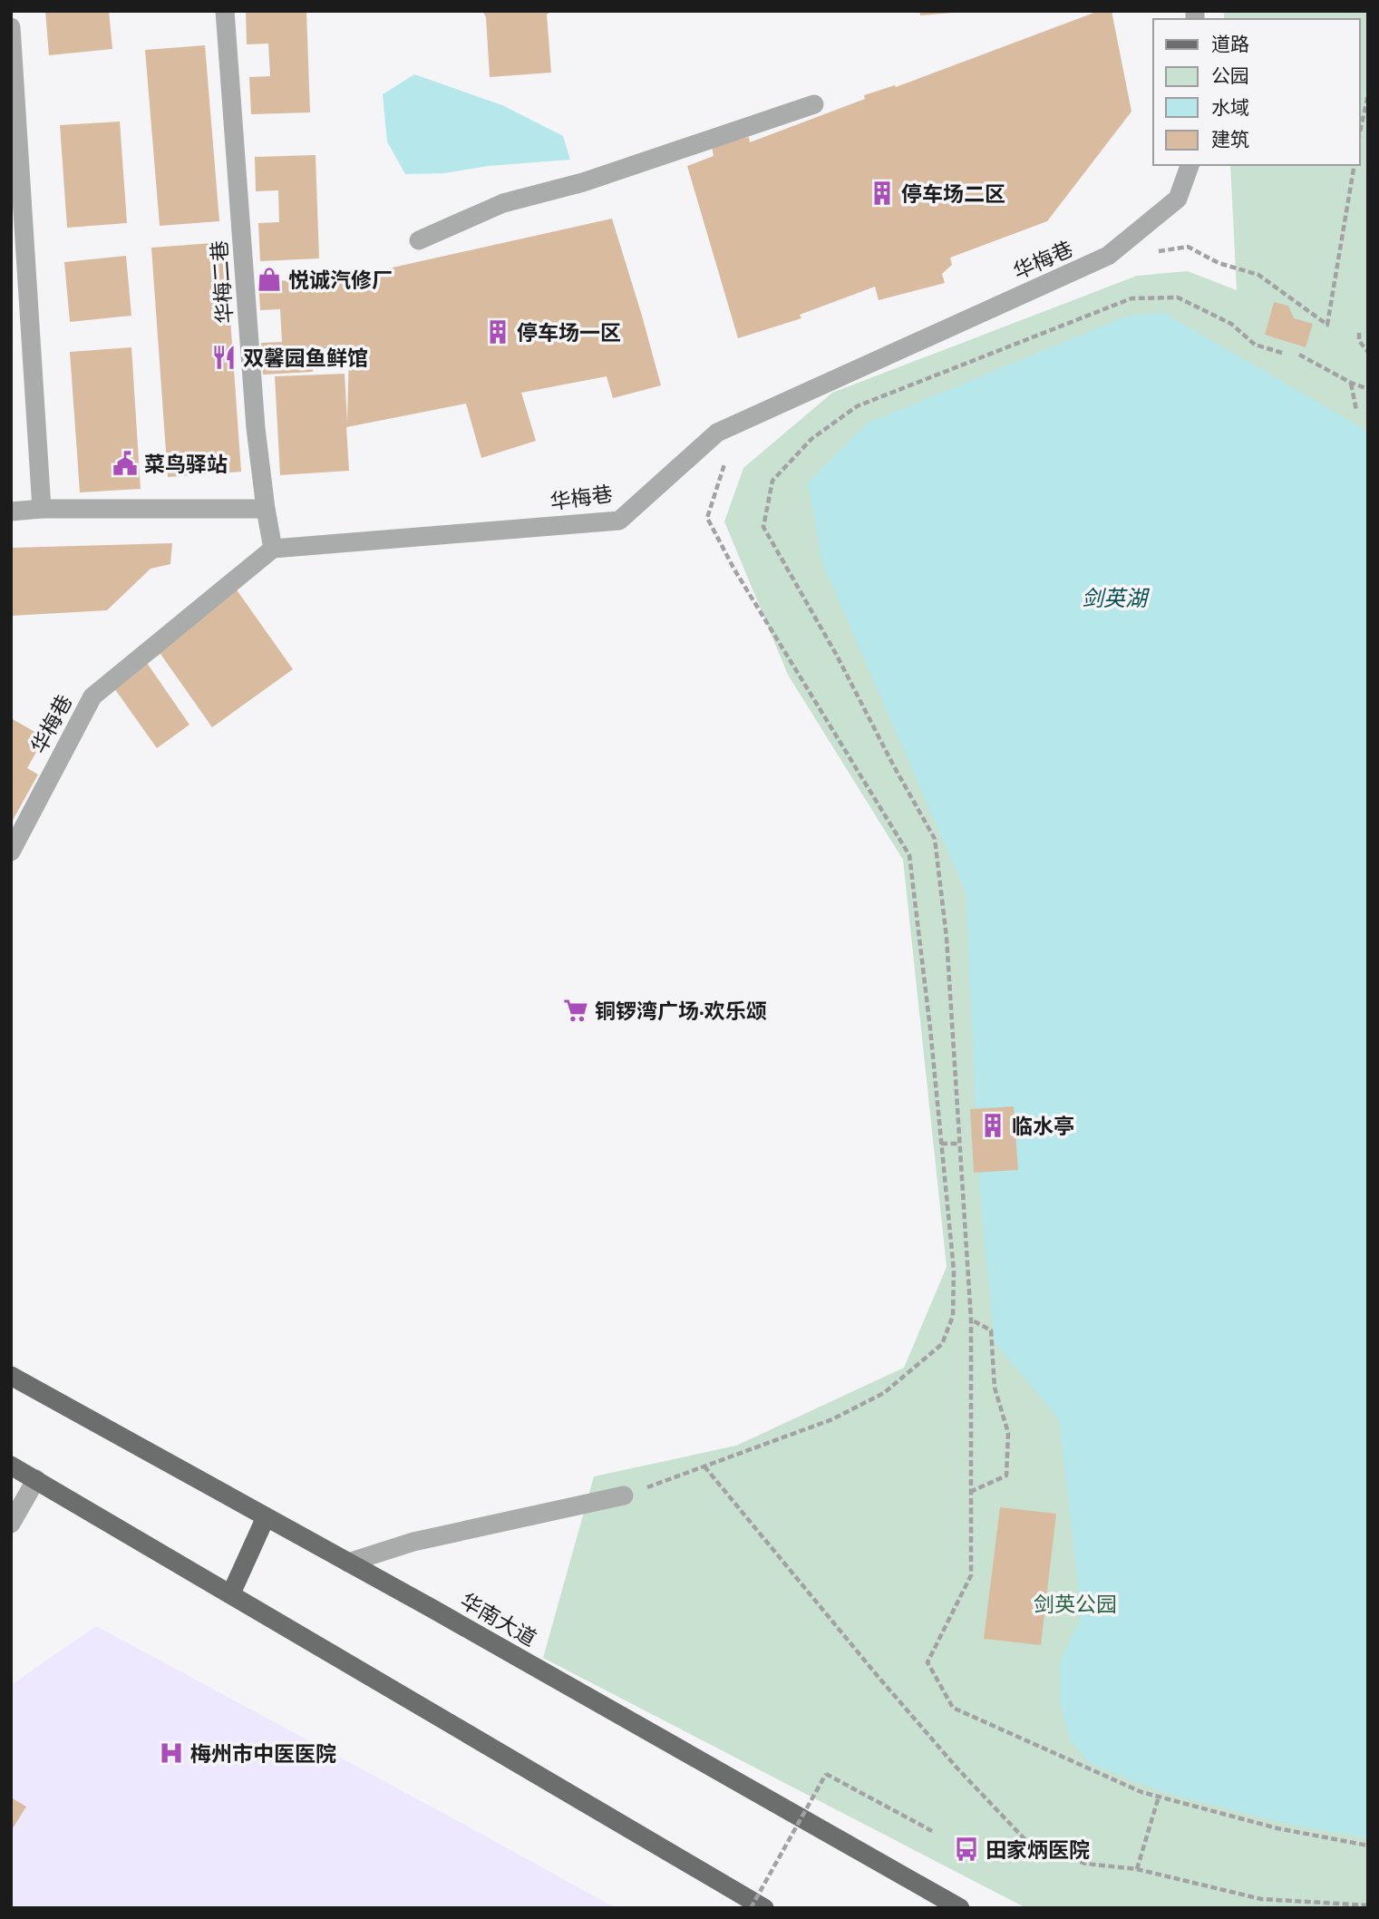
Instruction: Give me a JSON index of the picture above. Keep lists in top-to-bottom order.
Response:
{
  "streets": {
    "main road": ["华南大道"],
    "street": ["华梅巷", "华梅二巷"]
  },
  "crossings": [
    ["华梅巷", "华梅二巷"]
  ],
  "water": ["剑英湖"],
  "parks": ["剑英公园"],
  "places": {
    "building": ["停车场二区", "停车场一区", "临水亭"],
    "shop": ["悦诚汽修厂"],
    "restaurant": ["双馨园鱼鲜馆"],
    "public building": ["菜鸟驿站"],
    "supermarket": ["铜锣湾广场·欢乐颂"],
    "hospital": ["梅州市中医医院"],
    "bus stop": ["田家炳医院"]
  },
  "legend": [
    "道路",
    "公园",
    "水域",
    "建筑"
  ]
}
